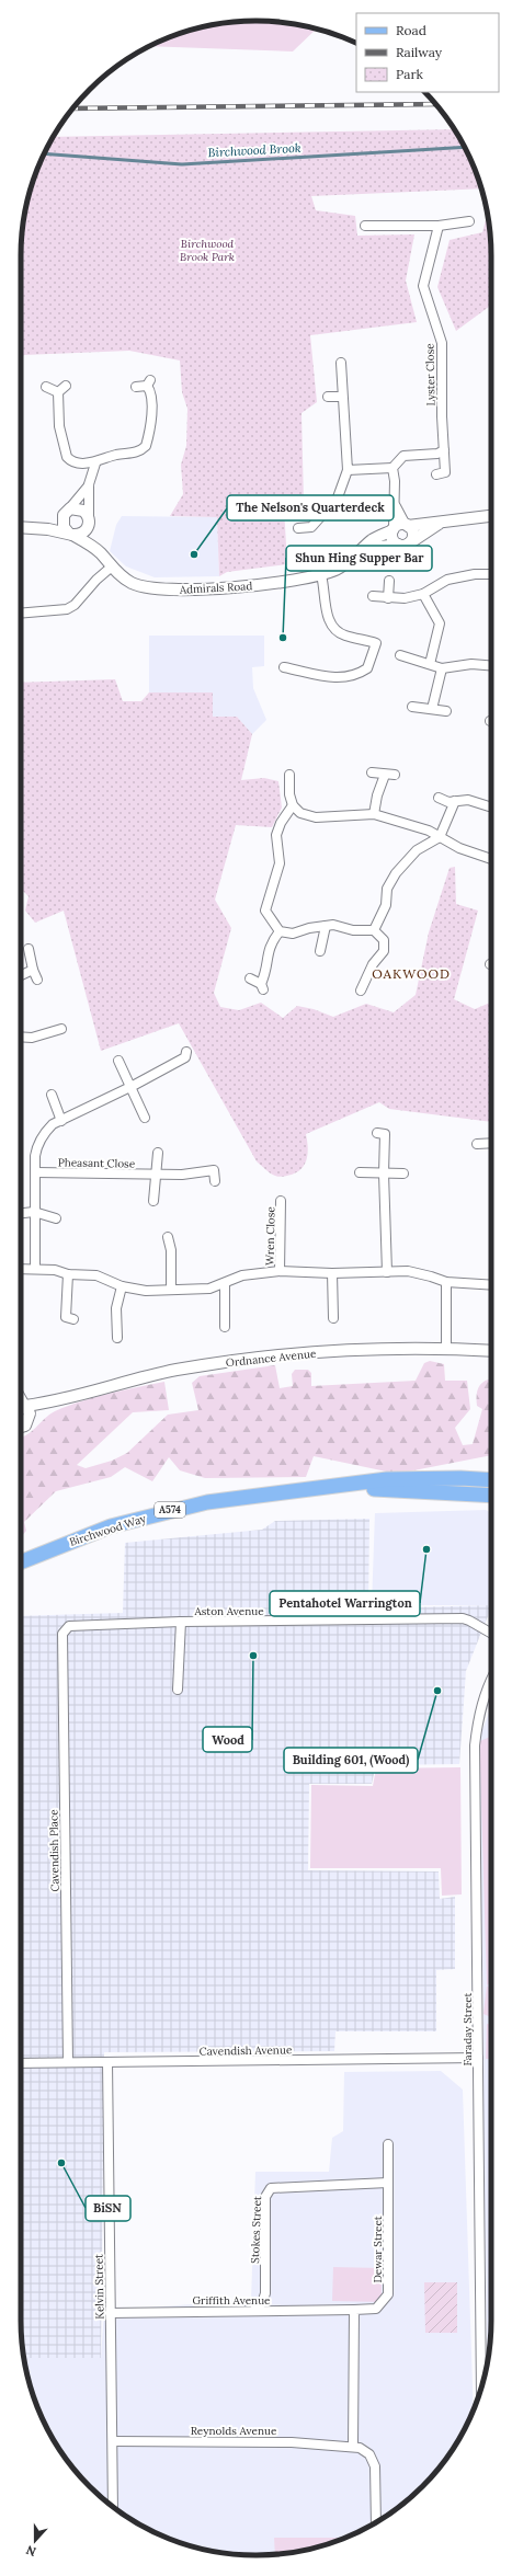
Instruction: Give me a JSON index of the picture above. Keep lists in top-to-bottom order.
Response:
{
  "streets": {
    "main road": ["A574", "Birchwood Way"],
    "street": [
      "Lyster Close",
      "Admirals Road",
      "Pheasant Close",
      "Wren Close",
      "Ordnance Avenue",
      "Aston Avenue",
      "Cavendish Place",
      "Faraday Street",
      "Cavendish Avenue",
      "Stokes Street",
      "Dewar Street",
      "Kelvin Street",
      "Griffith Avenue",
      "Reynolds Avenue"
    ]
  },
  "crossings": [
    ["Aston Avenue", "Cavendish Place"],
    ["Cavendish Place", "Cavendish Avenue"],
    ["Faraday Street", "Cavendish Avenue"],
    ["Cavendish Avenue", "Kelvin Street"],
    ["Stokes Street", "Dewar Street"],
    ["Stokes Street", "Griffith Avenue"],
    ["Dewar Street", "Griffith Avenue"],
    ["Kelvin Street", "Griffith Avenue"],
    ["Kelvin Street", "Reynolds Avenue"]
  ],
  "districts": ["OAKWOOD"],
  "water": ["Birchwood Brook"],
  "parks": ["Birchwood Brook Park"],
  "places": [
    "The Nelson's Quarterdeck",
    "Shun Hing Supper Bar",
    "Pentahotel Warrington",
    "Wood",
    "Building 601, (Wood)",
    "BiSN"
  ],
  "legend": ["Road", "Railway", "Park"],
  "north": "bottom"
}
